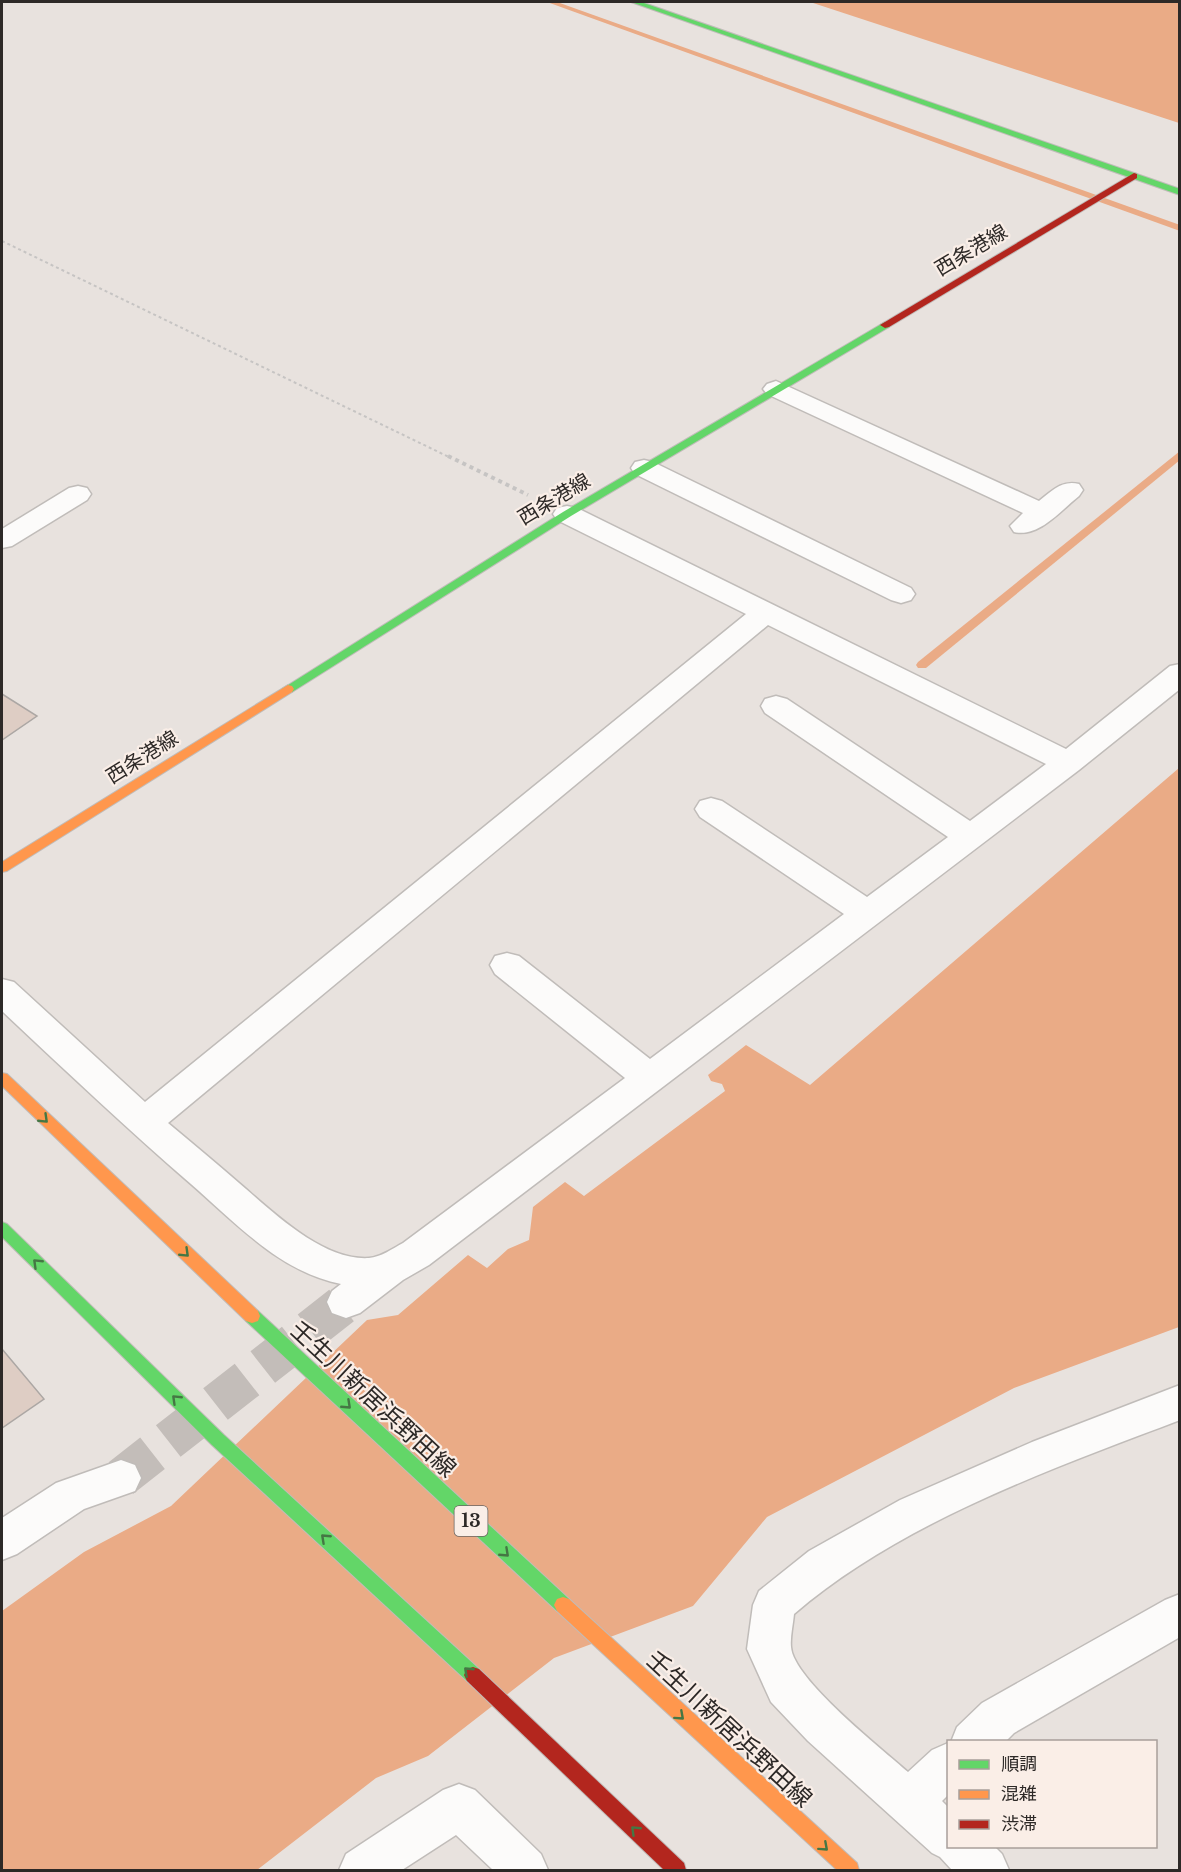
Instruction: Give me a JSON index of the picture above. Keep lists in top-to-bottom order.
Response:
{
  "streets": {
    "main road": ["西条港線", "壬生川新居浜野田線", "13"]
  },
  "legend": ["順調", "混雑", "渋滞"]
}
